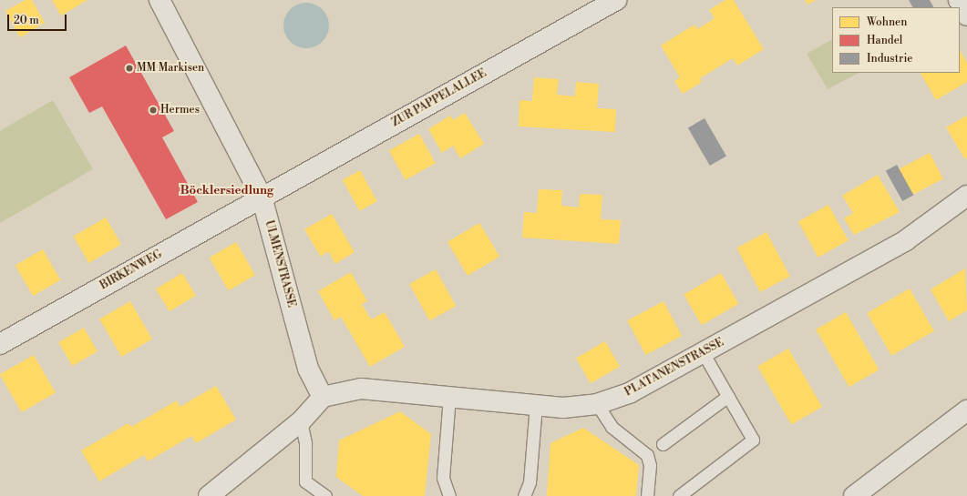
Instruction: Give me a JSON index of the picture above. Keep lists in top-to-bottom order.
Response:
{
  "streets": {
    "street": [
      "ZUR PAPPELALLEE",
      "ULMENSTRASSE",
      "BIRKENWEG",
      "PLATANENSTRASSE"
    ]
  },
  "crossings": [
    ["ZUR PAPPELALLEE", "ULMENSTRASSE"],
    ["ZUR PAPPELALLEE", "BIRKENWEG"],
    ["ULMENSTRASSE", "BIRKENWEG"],
    ["ULMENSTRASSE", "PLATANENSTRASSE"]
  ],
  "districts": ["Böcklersiedlung"],
  "places": ["MM Markisen", "Hermes"],
  "legend": ["Wohnen", "Handel", "Industrie"],
  "scale_bar": "20 m"
}
